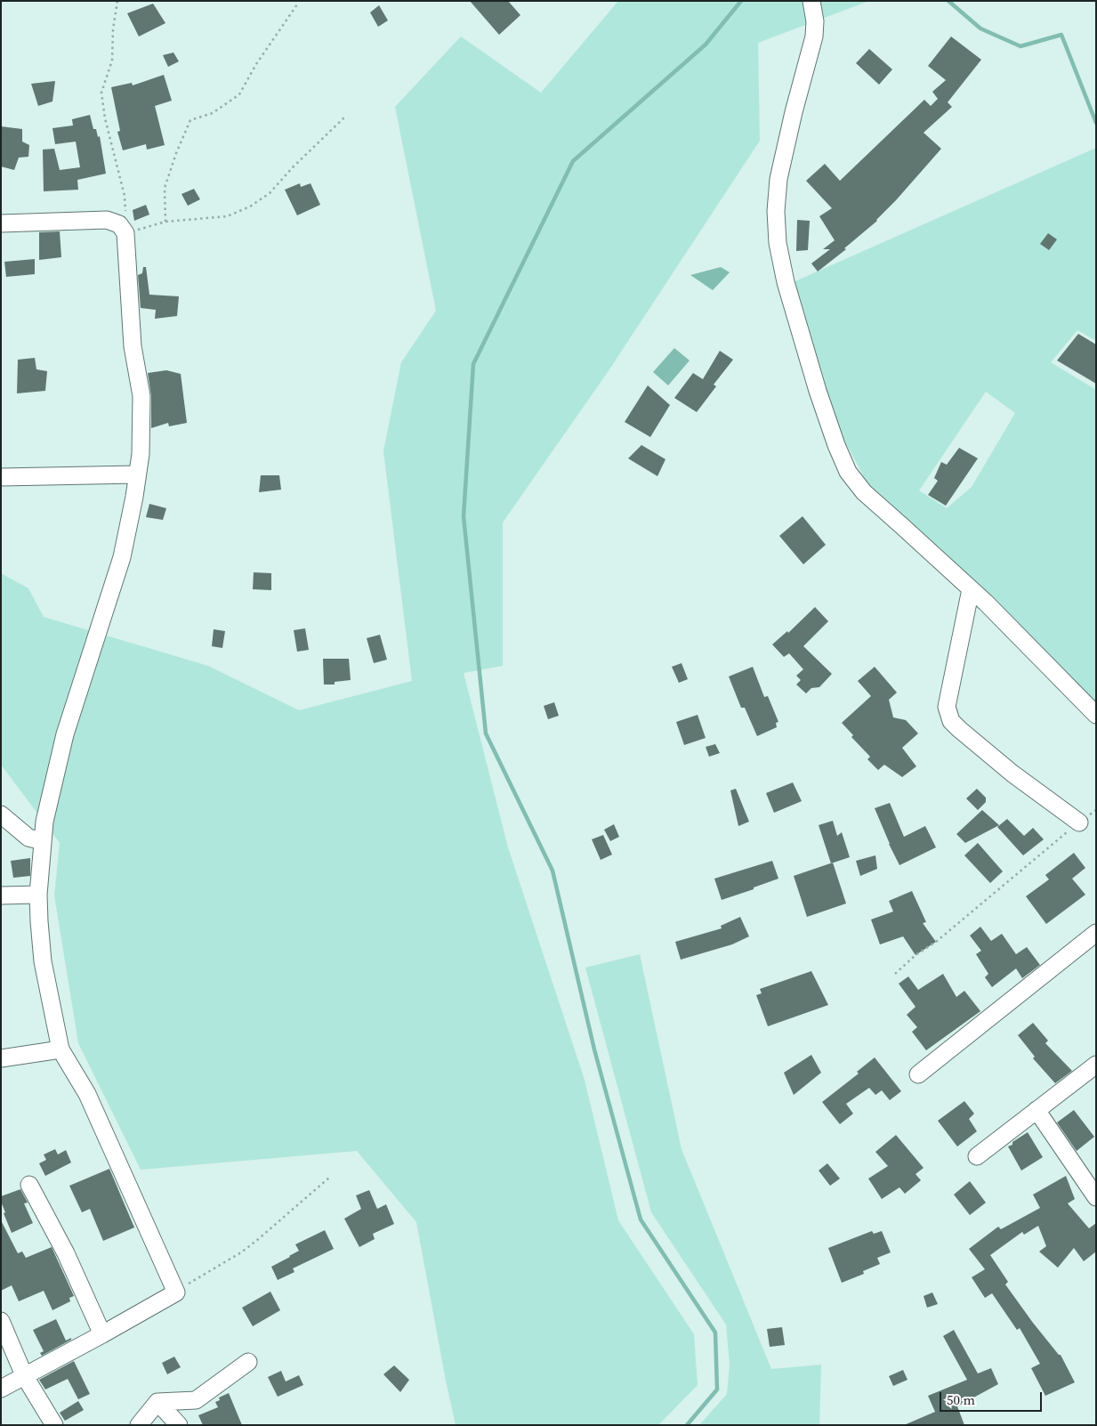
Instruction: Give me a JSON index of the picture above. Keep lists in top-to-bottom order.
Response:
{
  "scale_bar": "50 m"
}
